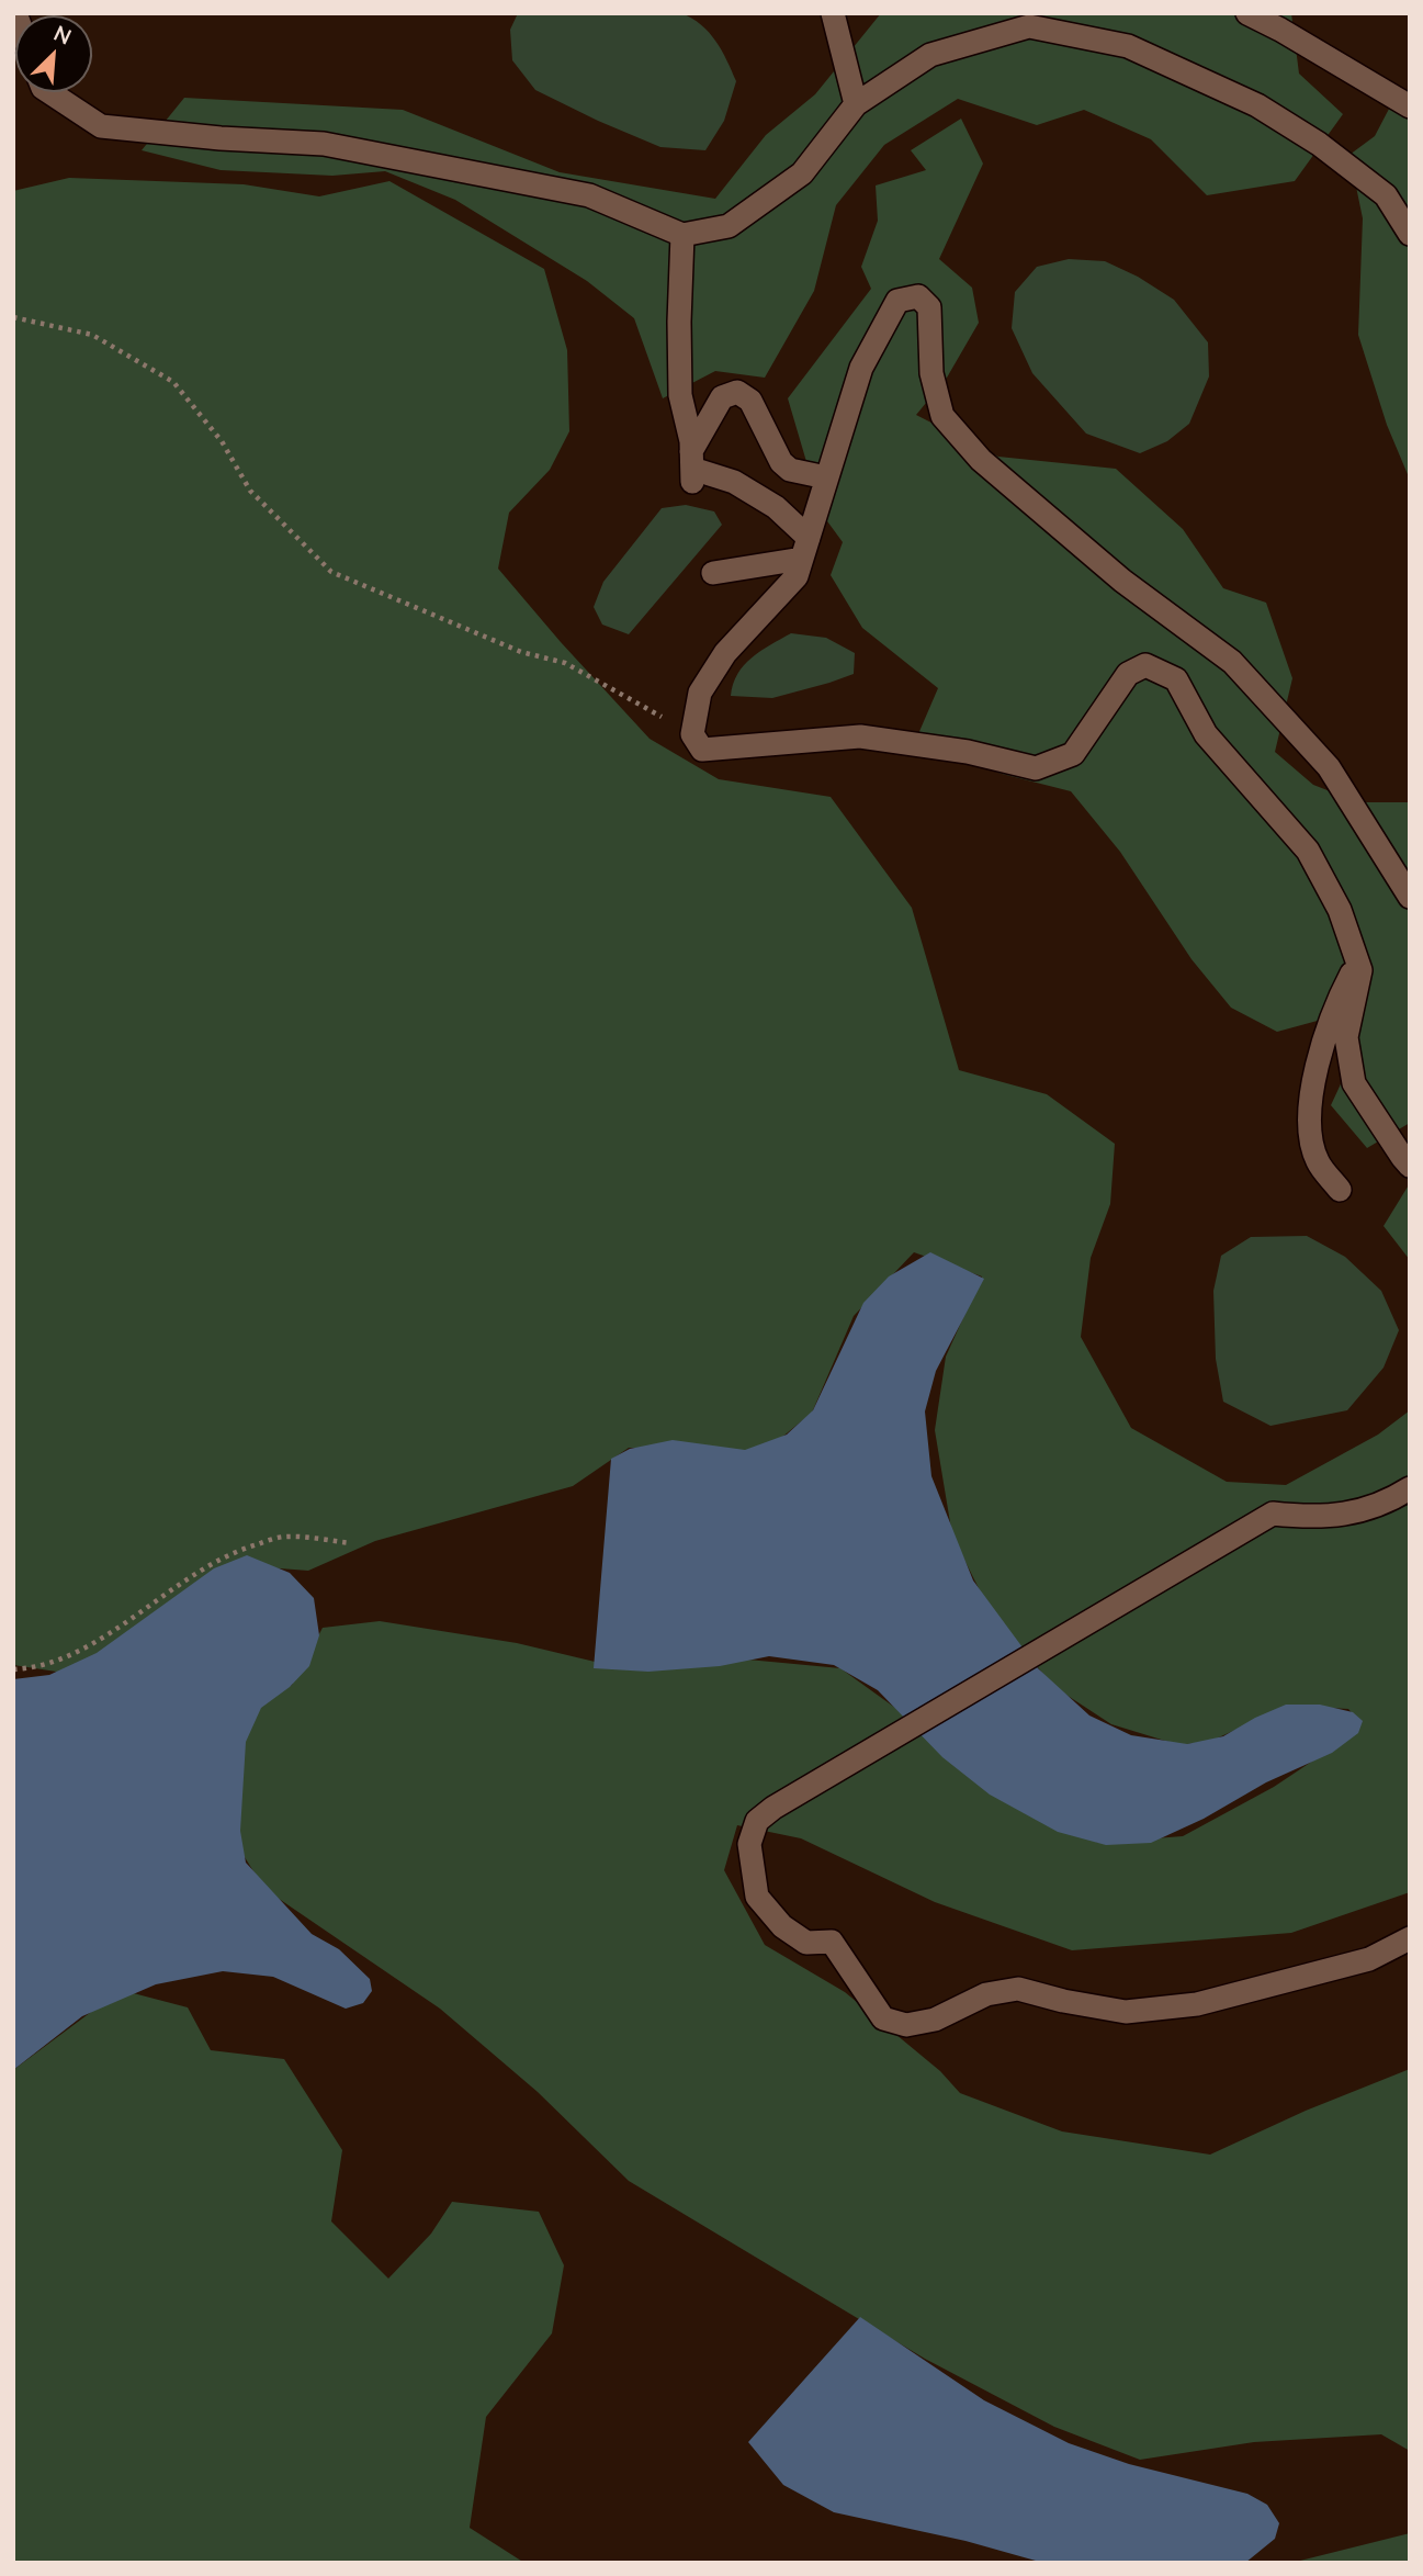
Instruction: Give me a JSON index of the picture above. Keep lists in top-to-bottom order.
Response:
{
  "north": "top right"
}
